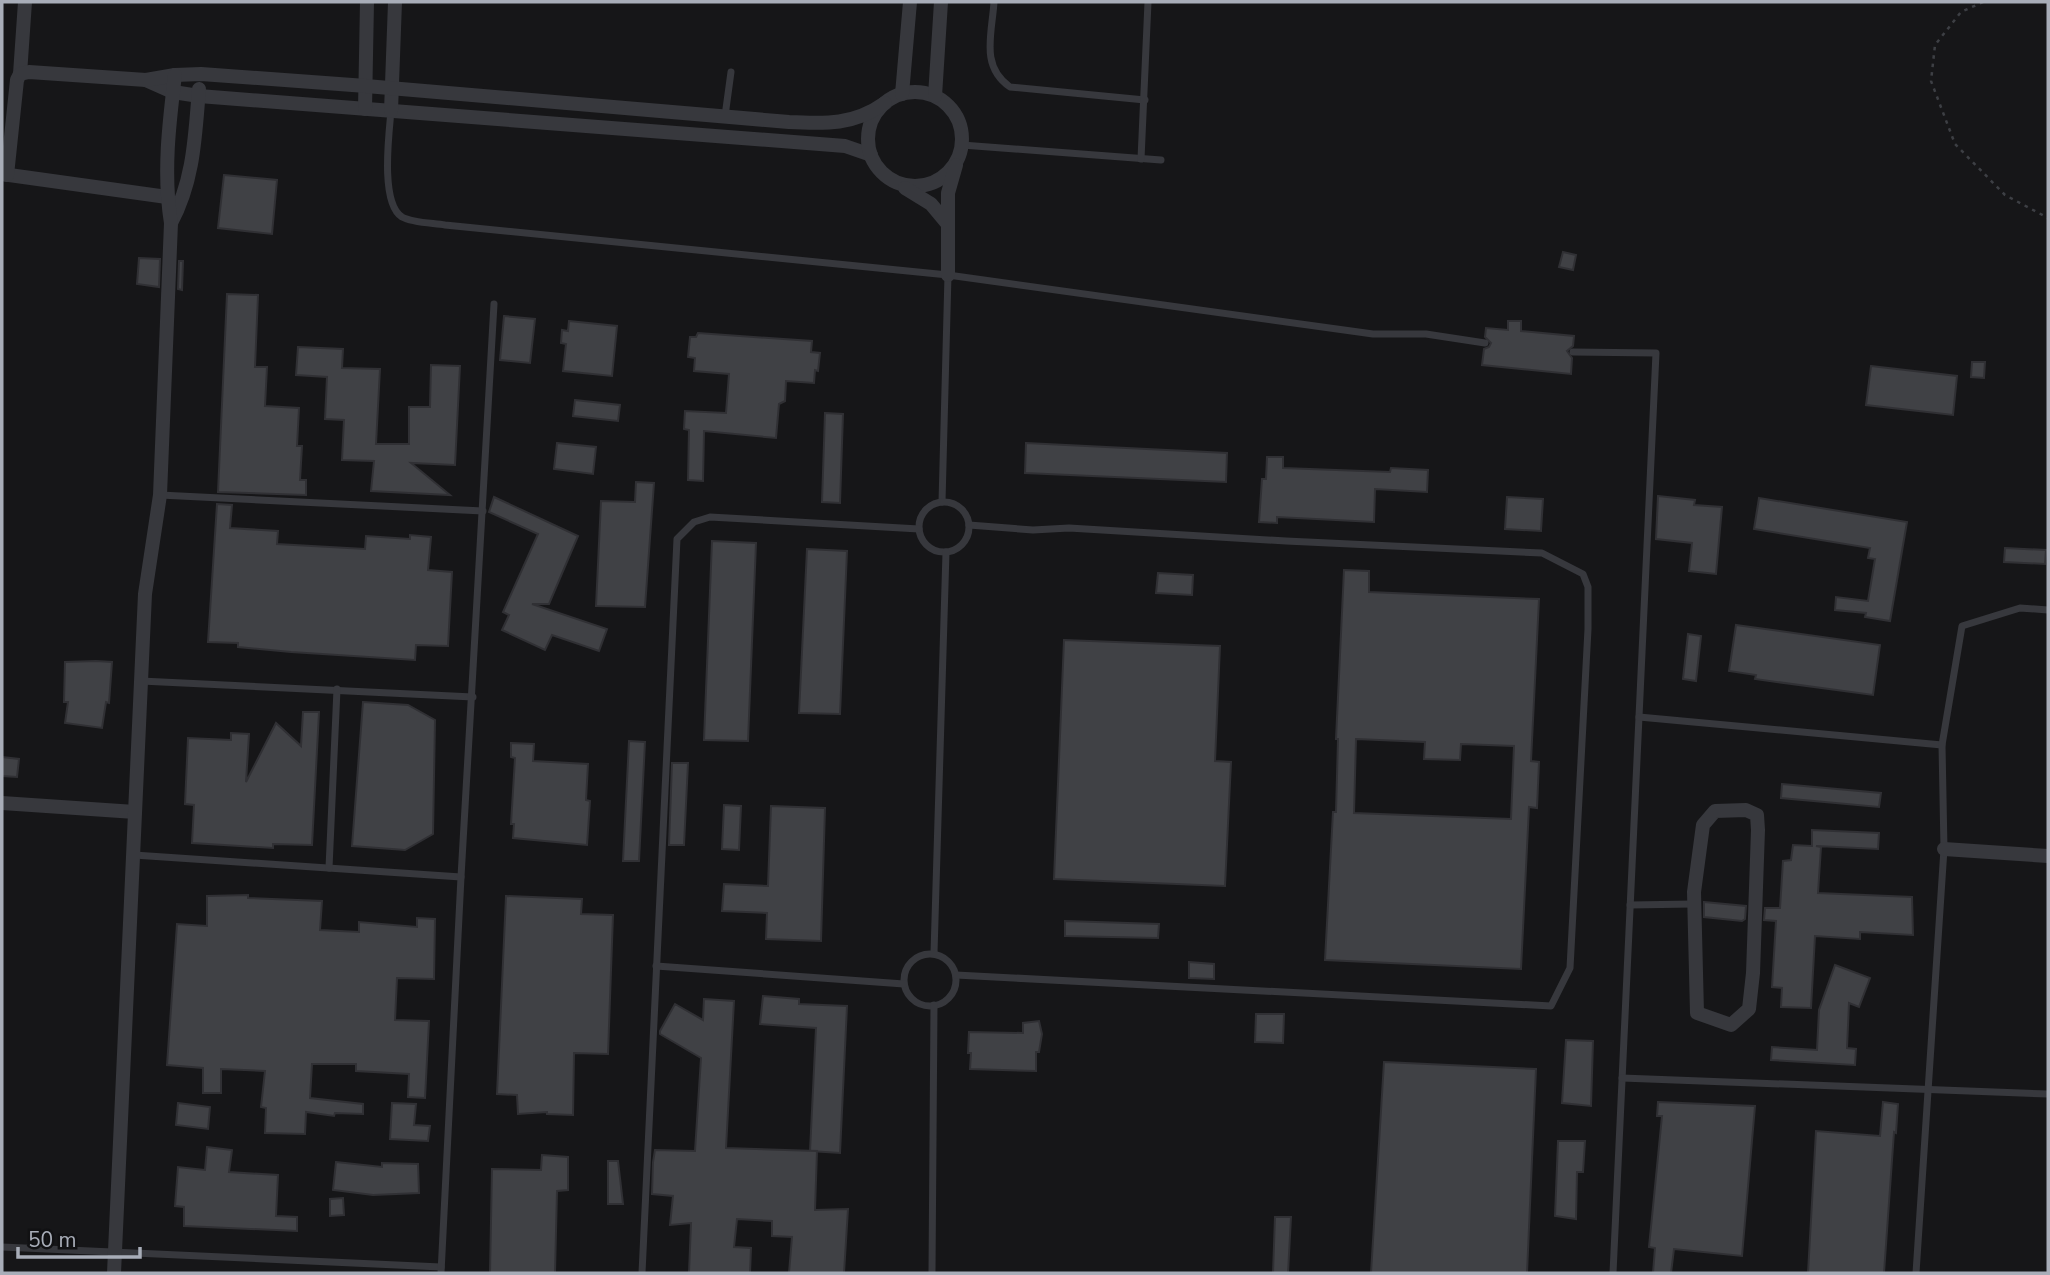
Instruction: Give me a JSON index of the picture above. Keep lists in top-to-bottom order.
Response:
{
  "scale_bar": "50 m"
}
